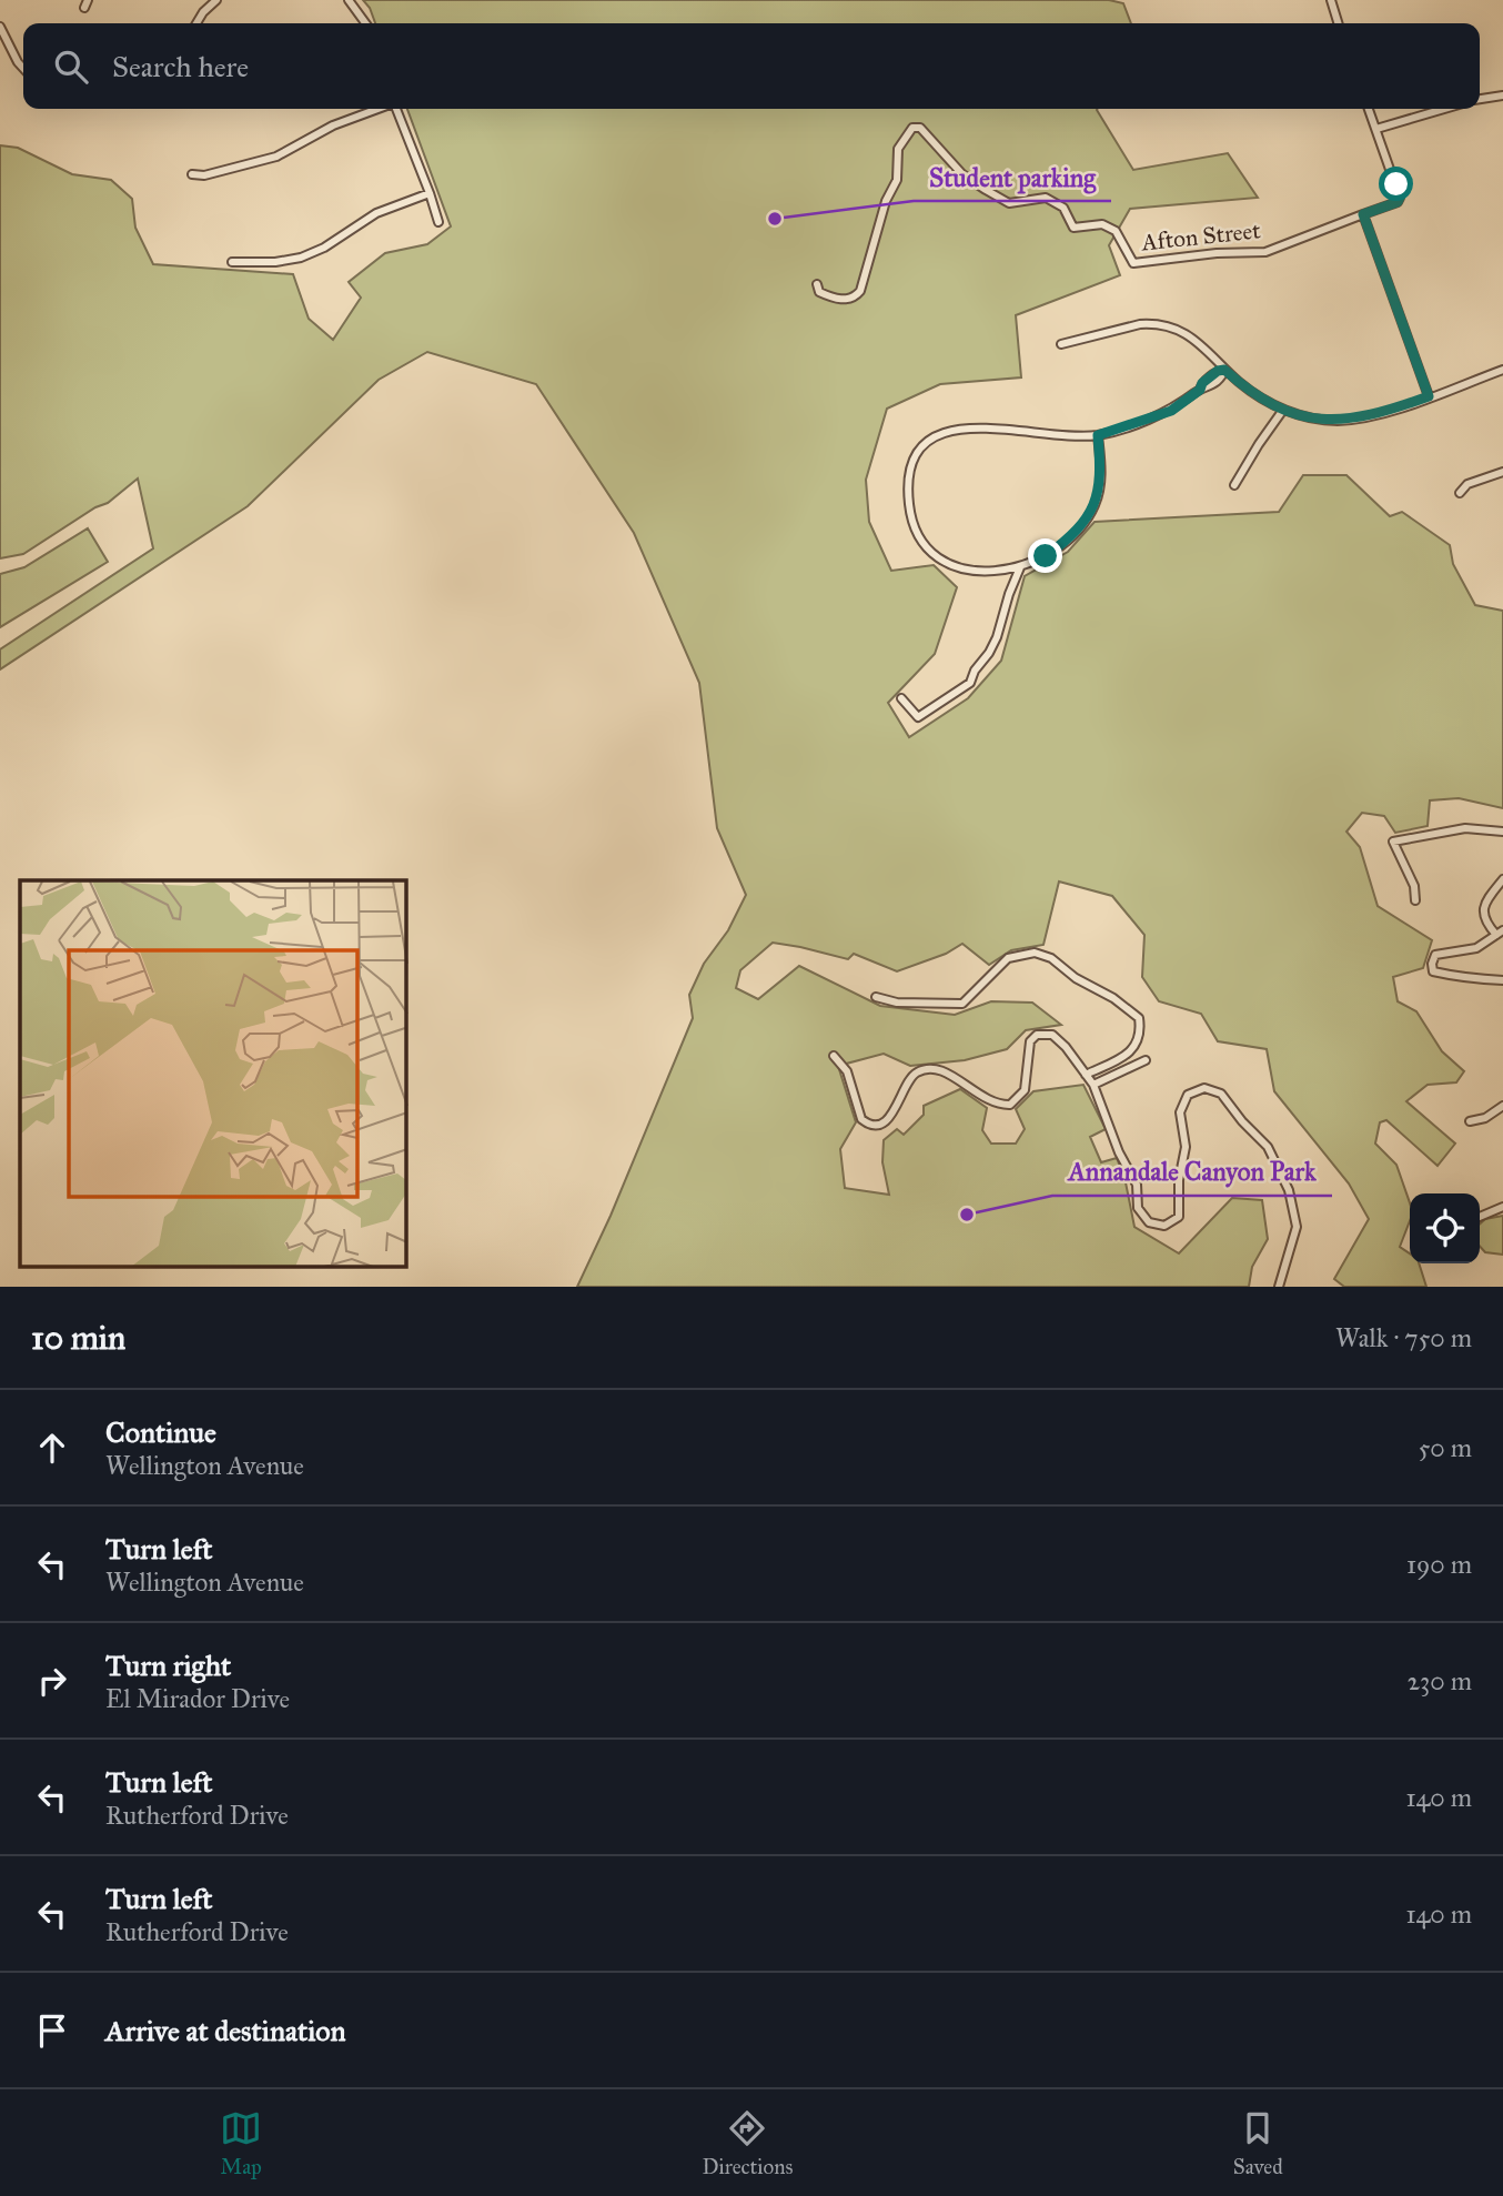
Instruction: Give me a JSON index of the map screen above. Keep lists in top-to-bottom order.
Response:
{
  "streets": {
    "street": ["Afton Street"]
  },
  "places": ["Student parking", "Annandale Canyon Park"],
  "page": {
    "search": "Search here",
    "heading": ["10 min", "Walk · 750 m"],
    "list": [
      ["Continue", "Wellington Avenue", "50 m"],
      ["Turn left", "Wellington Avenue", "190 m"],
      ["Turn right", "El Mirador Drive", "230 m"],
      ["Turn left", "Rutherford Drive", "140 m"],
      ["Turn left", "Rutherford Drive", "140 m"],
      "Arrive at destination"
    ],
    "nav": ["Map", "Directions", "Saved"]
  }
}
